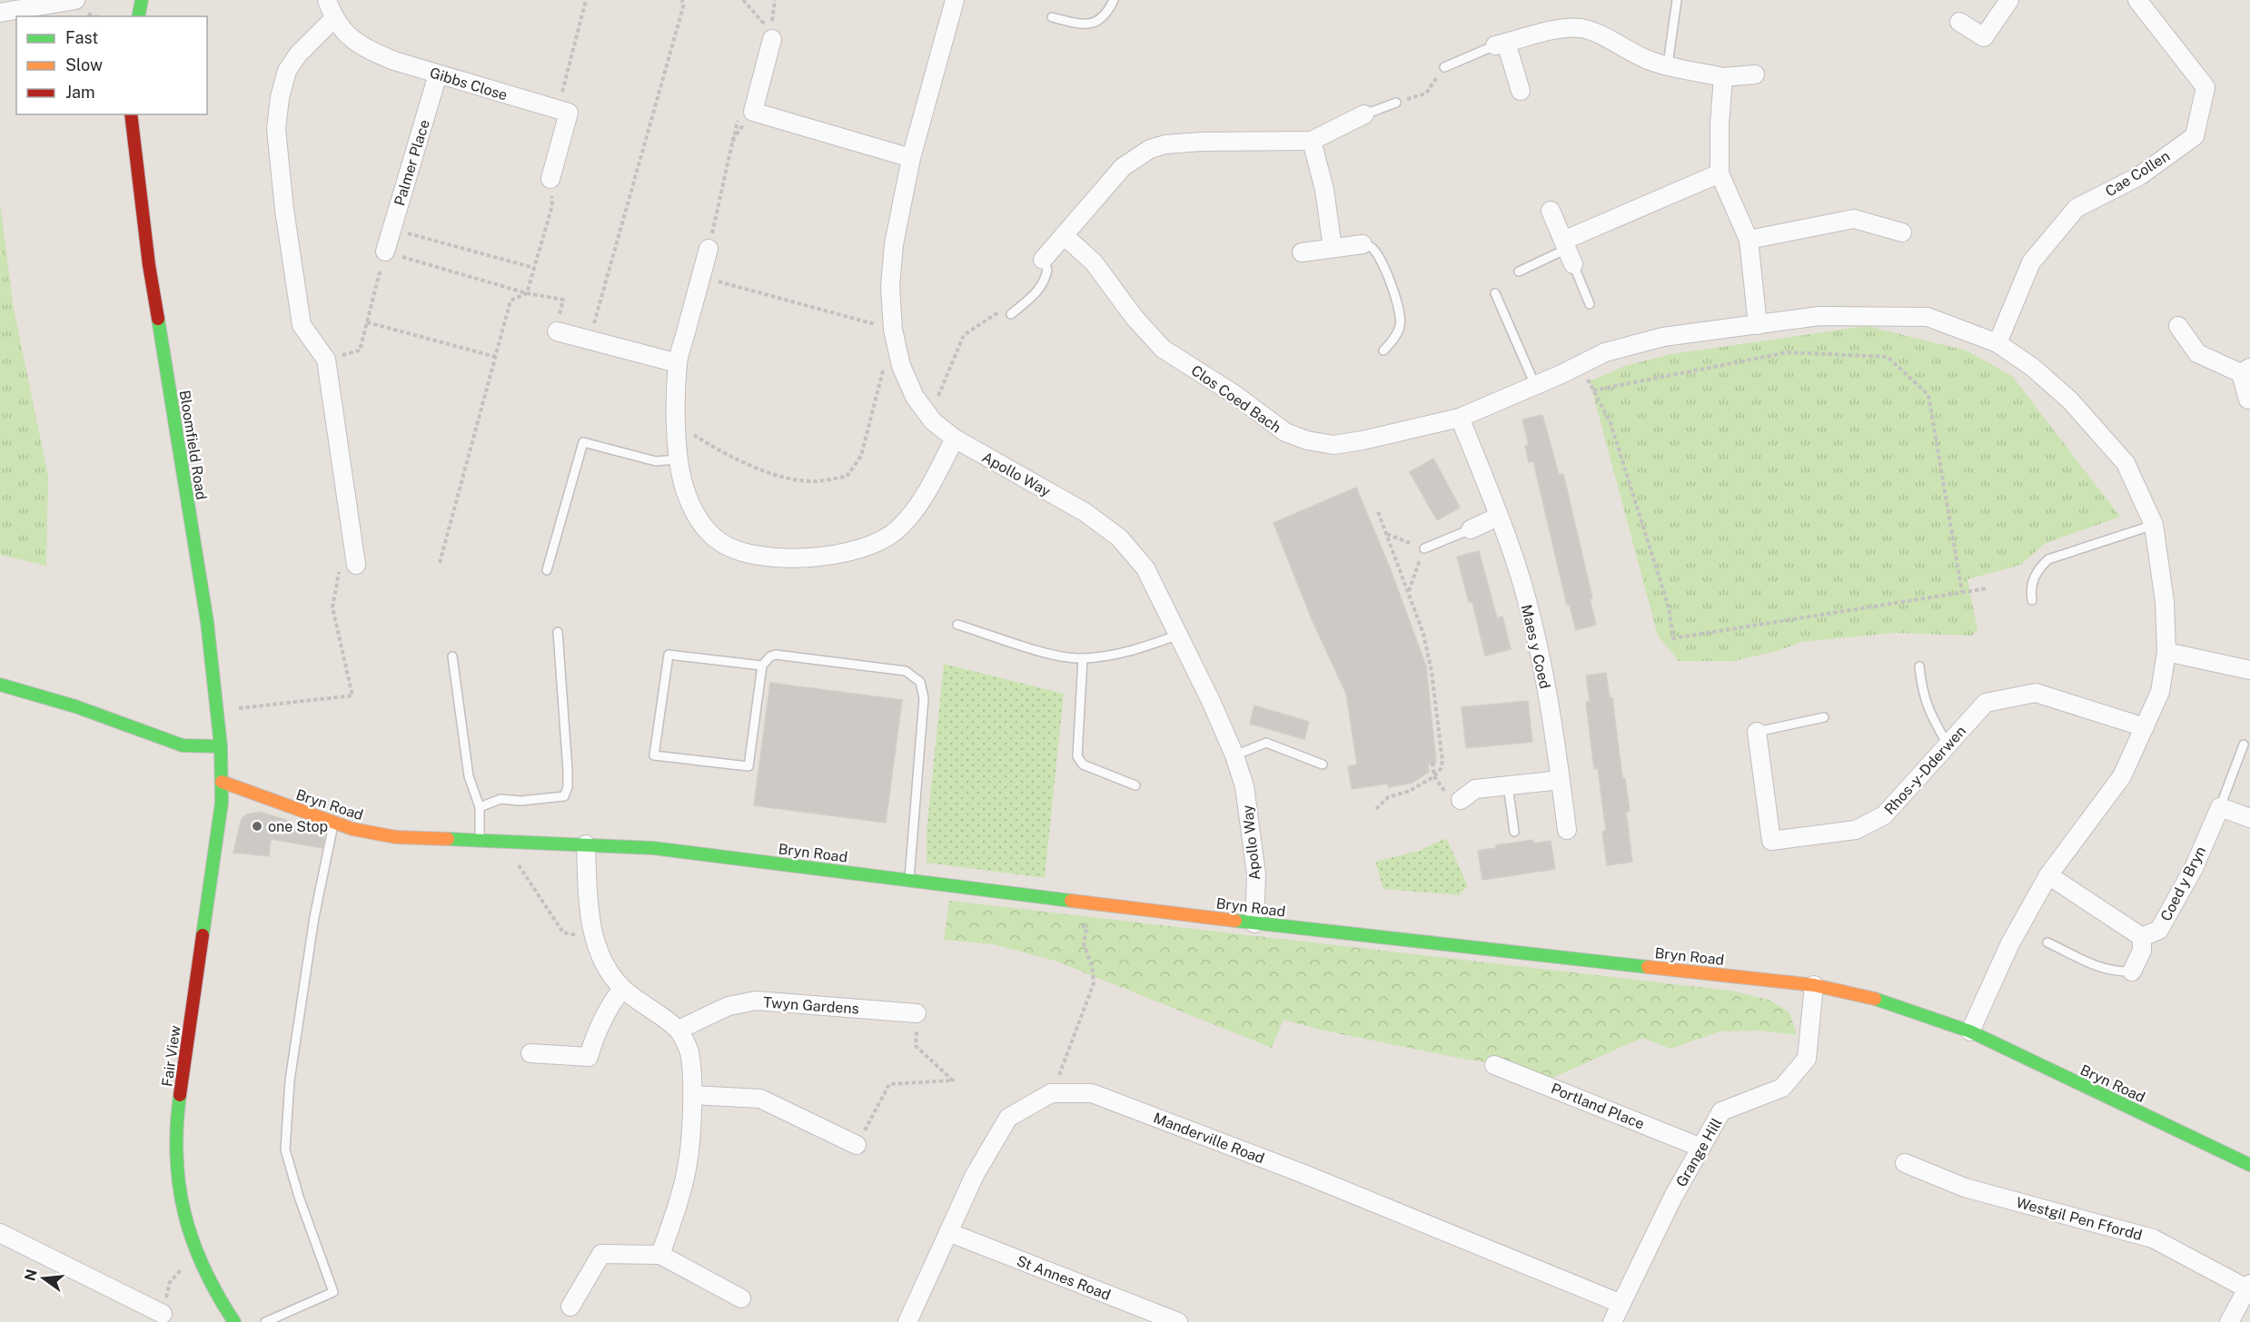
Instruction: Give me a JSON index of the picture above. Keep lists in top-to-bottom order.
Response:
{
  "streets": {
    "street": [
      "Gibbs Close",
      "Palmer Place",
      "Cae Collen",
      "Clos Coed Bach",
      "Bloomfield Road",
      "Apollo Way",
      "Maes y Coed",
      "Rhos-y-Dderwen",
      "Bryn Road",
      "Coed y Bryn",
      "Twyn Gardens",
      "Fair View",
      "Portland Place",
      "Manderville Road",
      "Grange Hill",
      "Westgil Pen Ffordd",
      "St Annes Road"
    ]
  },
  "crossings": [
    ["Gibbs Close", "Palmer Place"],
    ["Cae Collen", "Clos Coed Bach"],
    ["Clos Coed Bach", "Maes y Coed"],
    ["Clos Coed Bach", "Rhos-y-Dderwen"],
    ["Clos Coed Bach", "Bryn Road"],
    ["Bloomfield Road", "Bryn Road"],
    ["Bloomfield Road", "Fair View"],
    ["Apollo Way", "Bryn Road"],
    ["Bryn Road", "Fair View"],
    ["Bryn Road", "Grange Hill"],
    ["Portland Place", "Grange Hill"],
    ["Manderville Road", "Grange Hill"],
    ["Manderville Road", "St Annes Road"]
  ],
  "places": ["one Stop"],
  "legend": ["Fast", "Slow", "Jam"],
  "north": "left"
}
